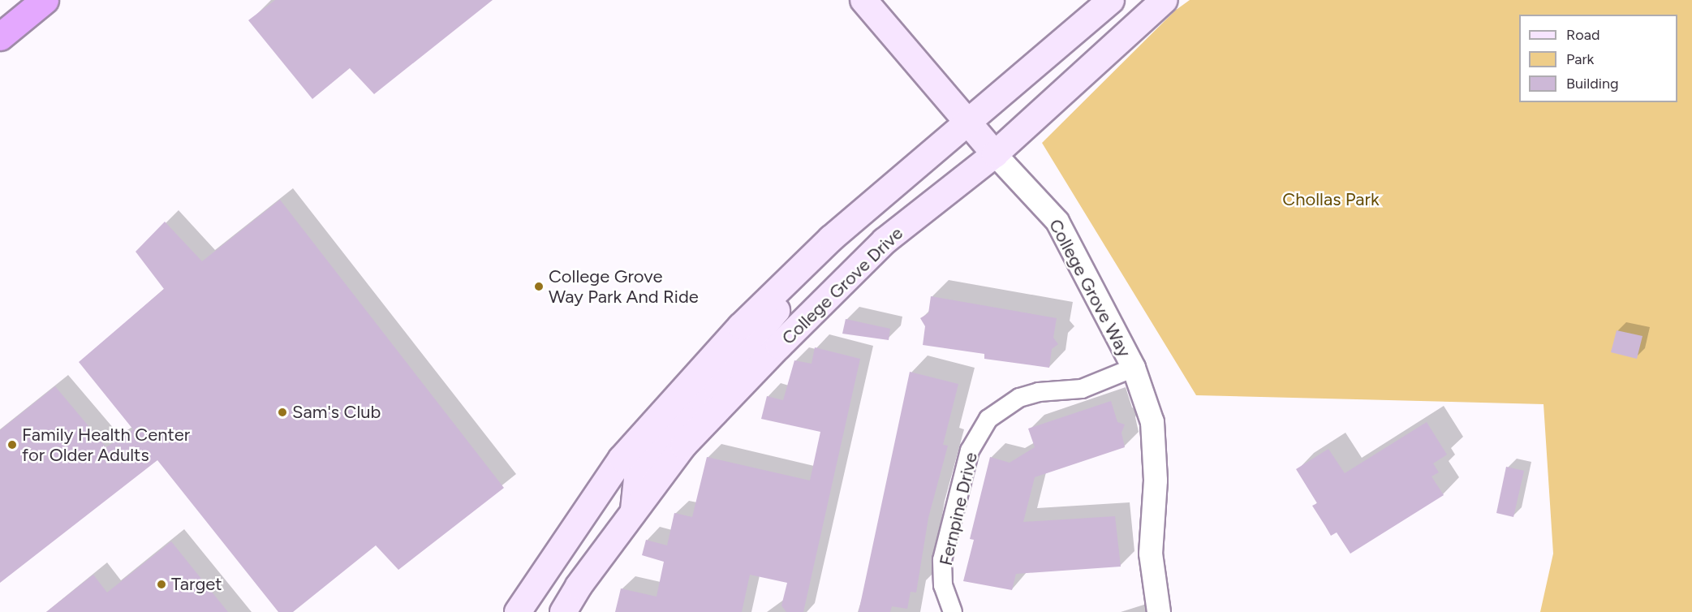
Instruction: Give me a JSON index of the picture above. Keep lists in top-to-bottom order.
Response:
{
  "streets": {
    "main road": ["College Grove Drive", "College Grove Way"],
    "street": ["Fernpine Drive"]
  },
  "crossings": [
    ["College Grove Drive", "College Grove Way"],
    ["College Grove Way", "Fernpine Drive"]
  ],
  "parks": ["Chollas Park"],
  "places": [
    "College Grove Way Park And Ride",
    "Sam's Club",
    "Family Health Center for Older Adults",
    "Target"
  ],
  "legend": ["Road", "Park", "Building"]
}
